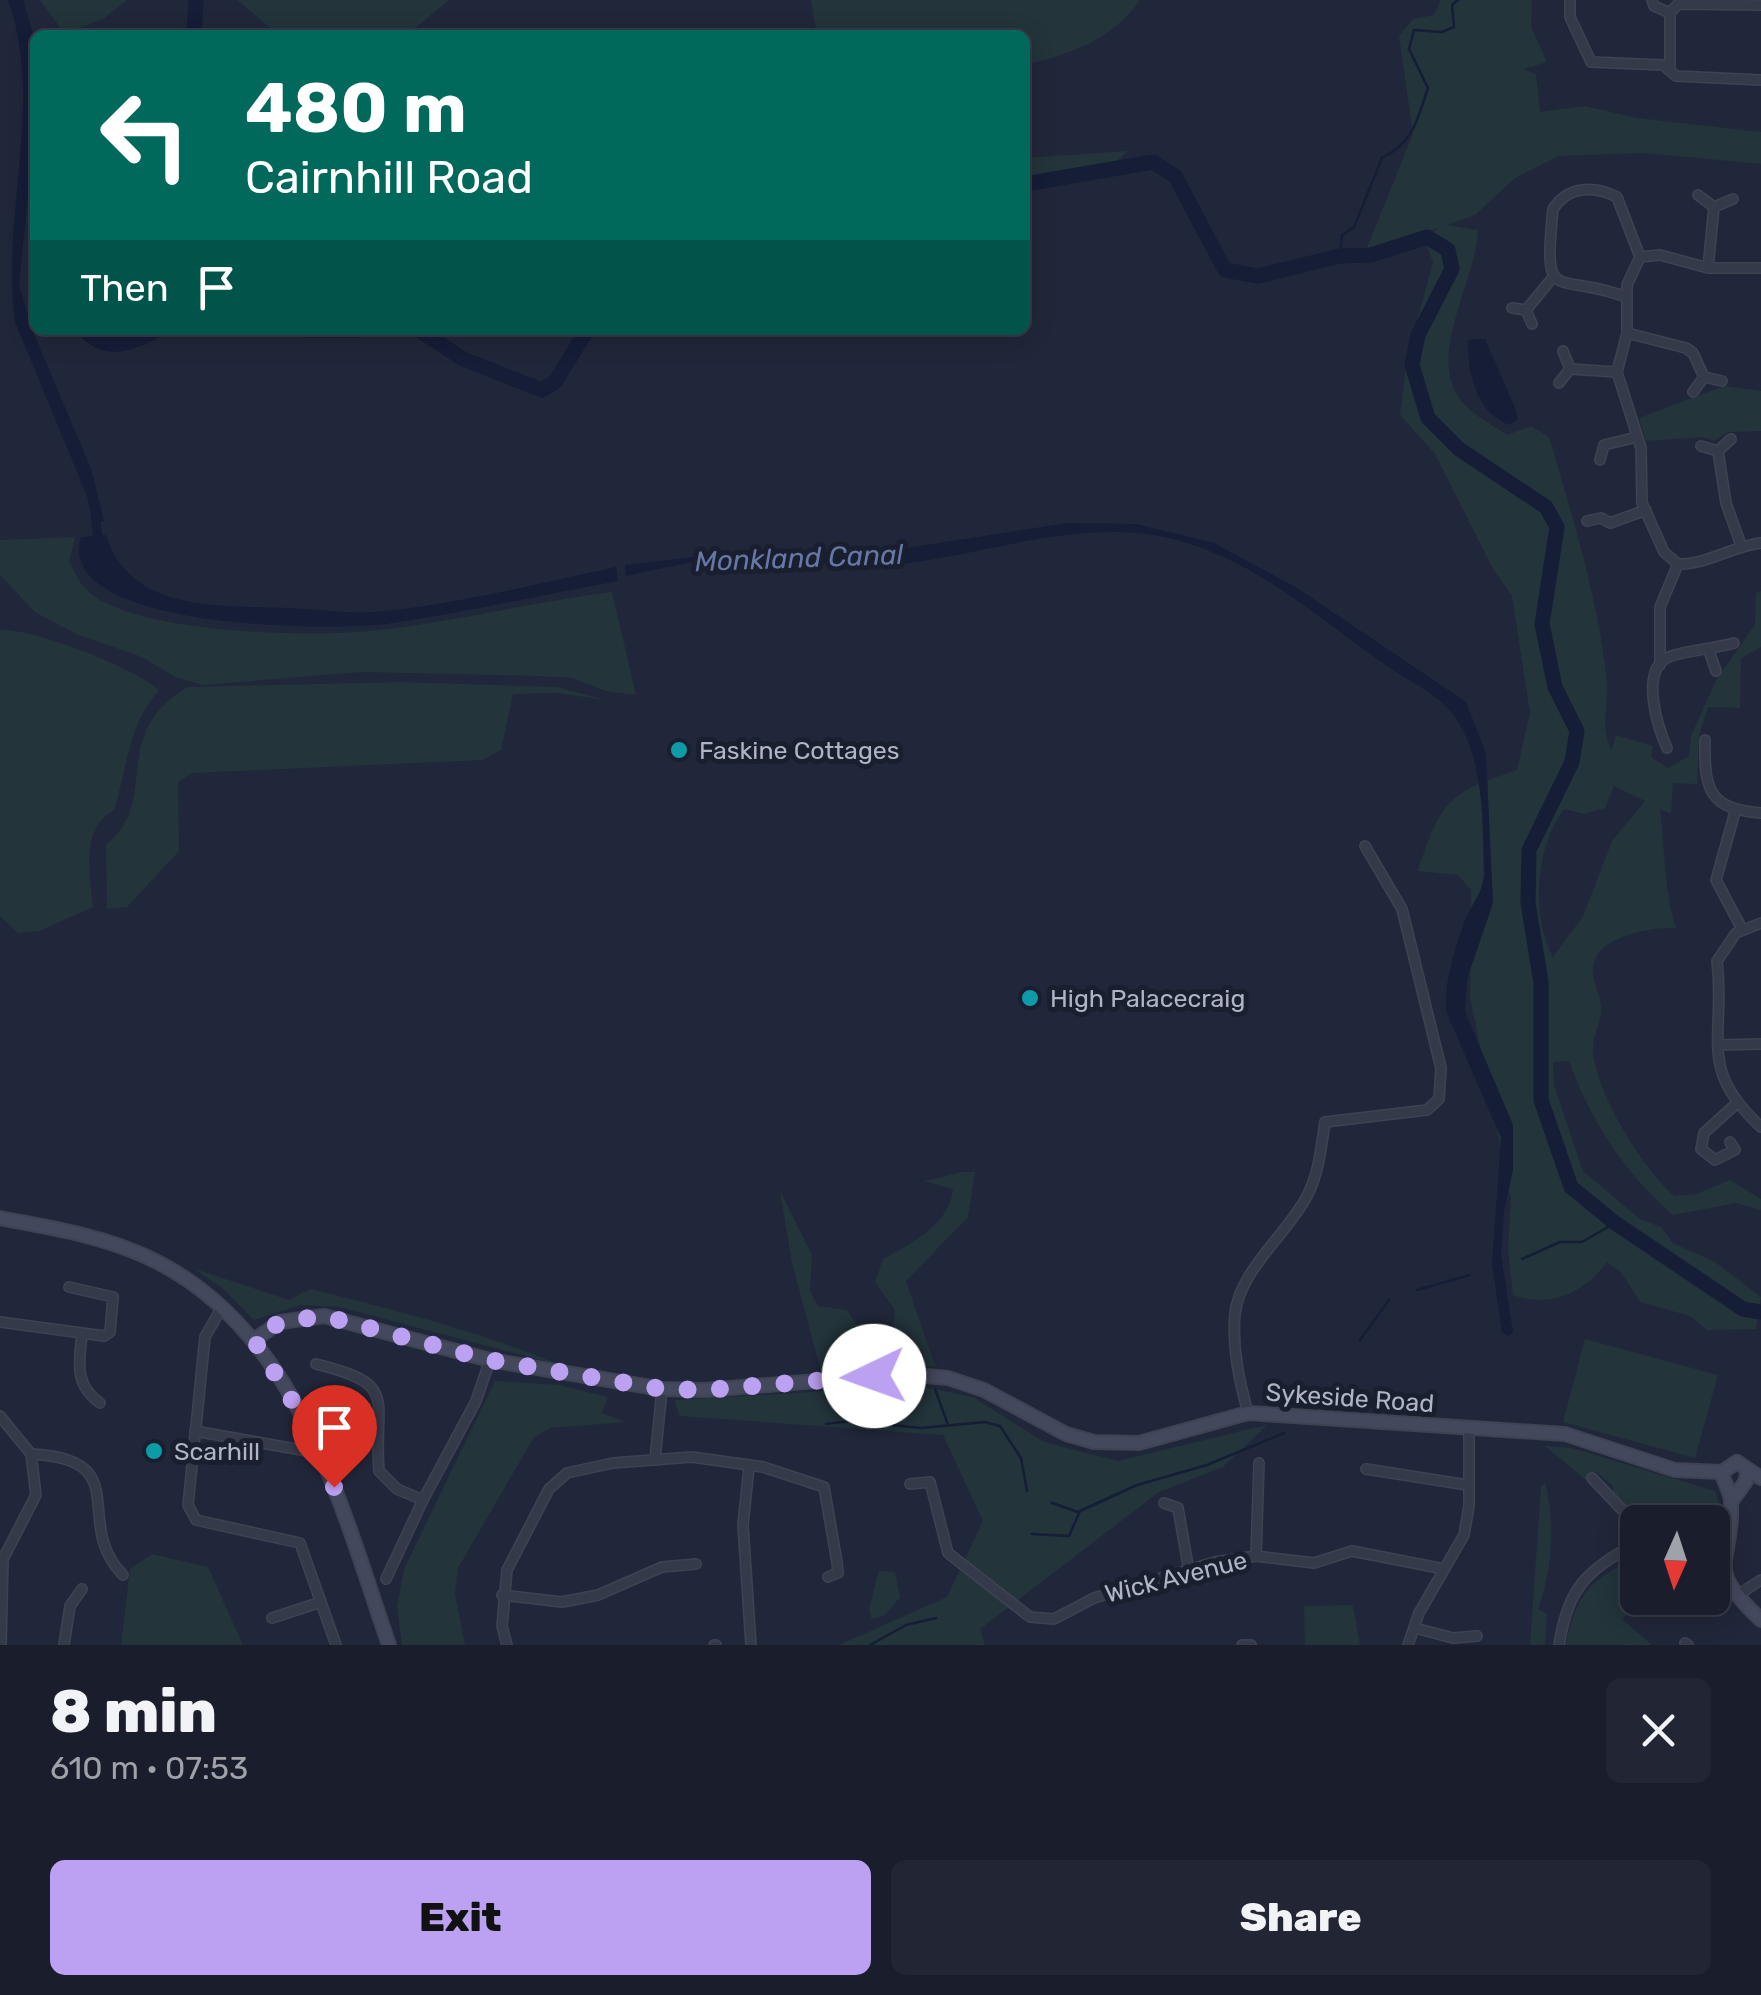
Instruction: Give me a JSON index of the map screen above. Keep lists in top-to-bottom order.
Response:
{
  "streets": {
    "street": ["Sykeside Road", "Wick Avenue"]
  },
  "water": ["Monkland Canal"],
  "places": ["Faskine Cottages", "High Palacecraig", "Scarhill"],
  "north": "bottom",
  "page": {
    "turn": ["480 m", "Cairnhill Road"],
    "then": "Then",
    "heading": ["8 min", "610 m · 07:53"],
    "buttons": ["Exit", "Share"]
  }
}
